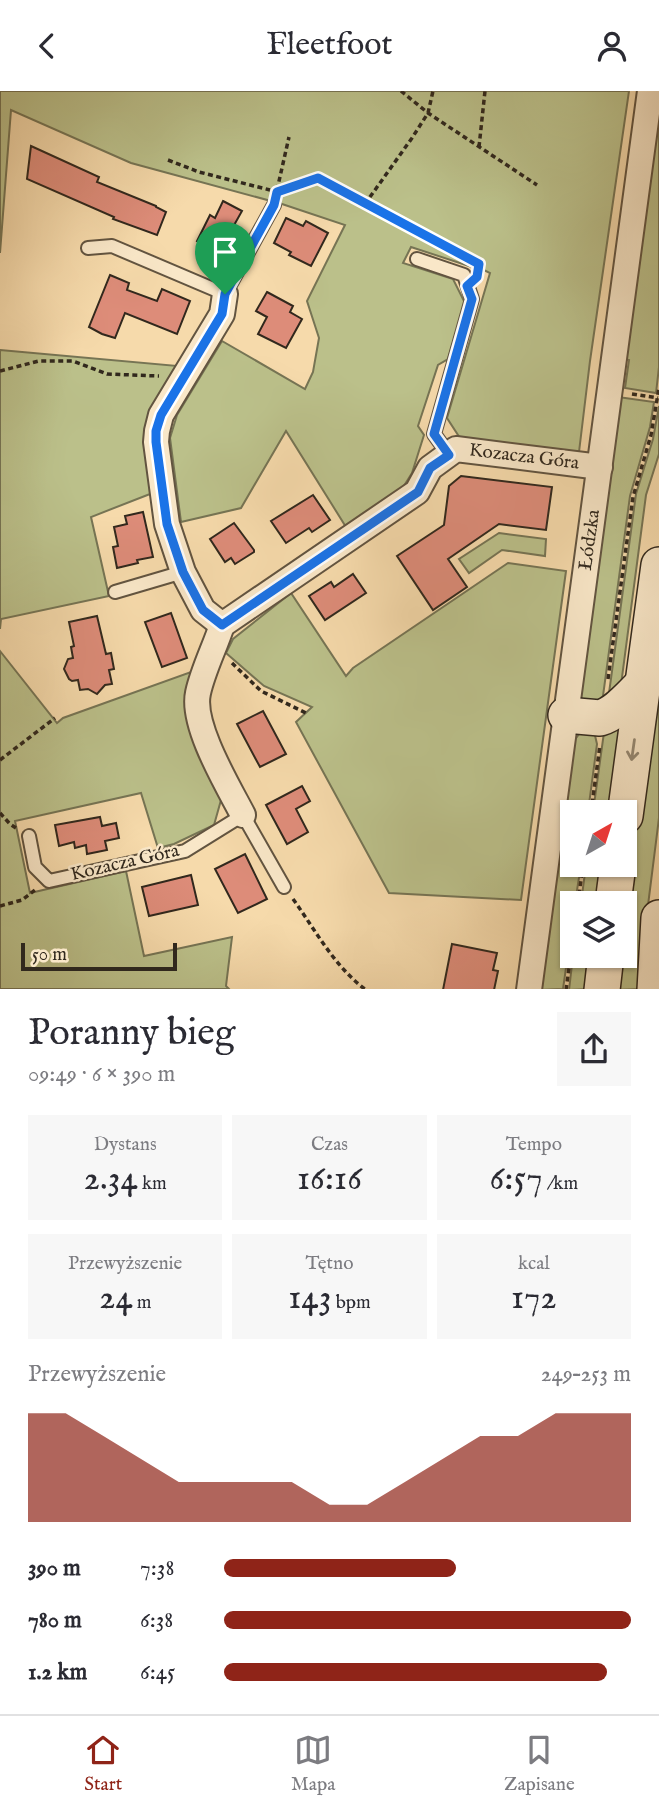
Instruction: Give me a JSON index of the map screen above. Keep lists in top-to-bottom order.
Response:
{
  "streets": {
    "street": ["Kozacza Góra", "Łódzka"]
  },
  "crossings": [
    ["Kozacza Góra", "Łódzka"]
  ],
  "scale_bar": "50 m",
  "north": "top right",
  "page": {
    "header": "Fleetfoot",
    "scale": "50 m",
    "heading": ["Poranny bieg", "09:49 · 6 × 390 m"],
    "stats": [
      ["Dystans", "2.34 km"],
      ["Czas", "16:16"],
      ["Tempo", "6:57 /km"],
      ["Przewyższenie", "24 m"],
      ["Tętno", "143 bpm"],
      ["kcal", "172"]
    ],
    "chart": ["Przewyższenie", "249–253 m"],
    "list": [
      {
        "name": "390 m",
        "note": "7:38"
      },
      {
        "name": "780 m",
        "note": "6:38"
      },
      {
        "name": "1.2 km",
        "note": "6:45"
      }
    ],
    "tabs": ["Start", "Mapa", "Zapisane"]
  }
}
